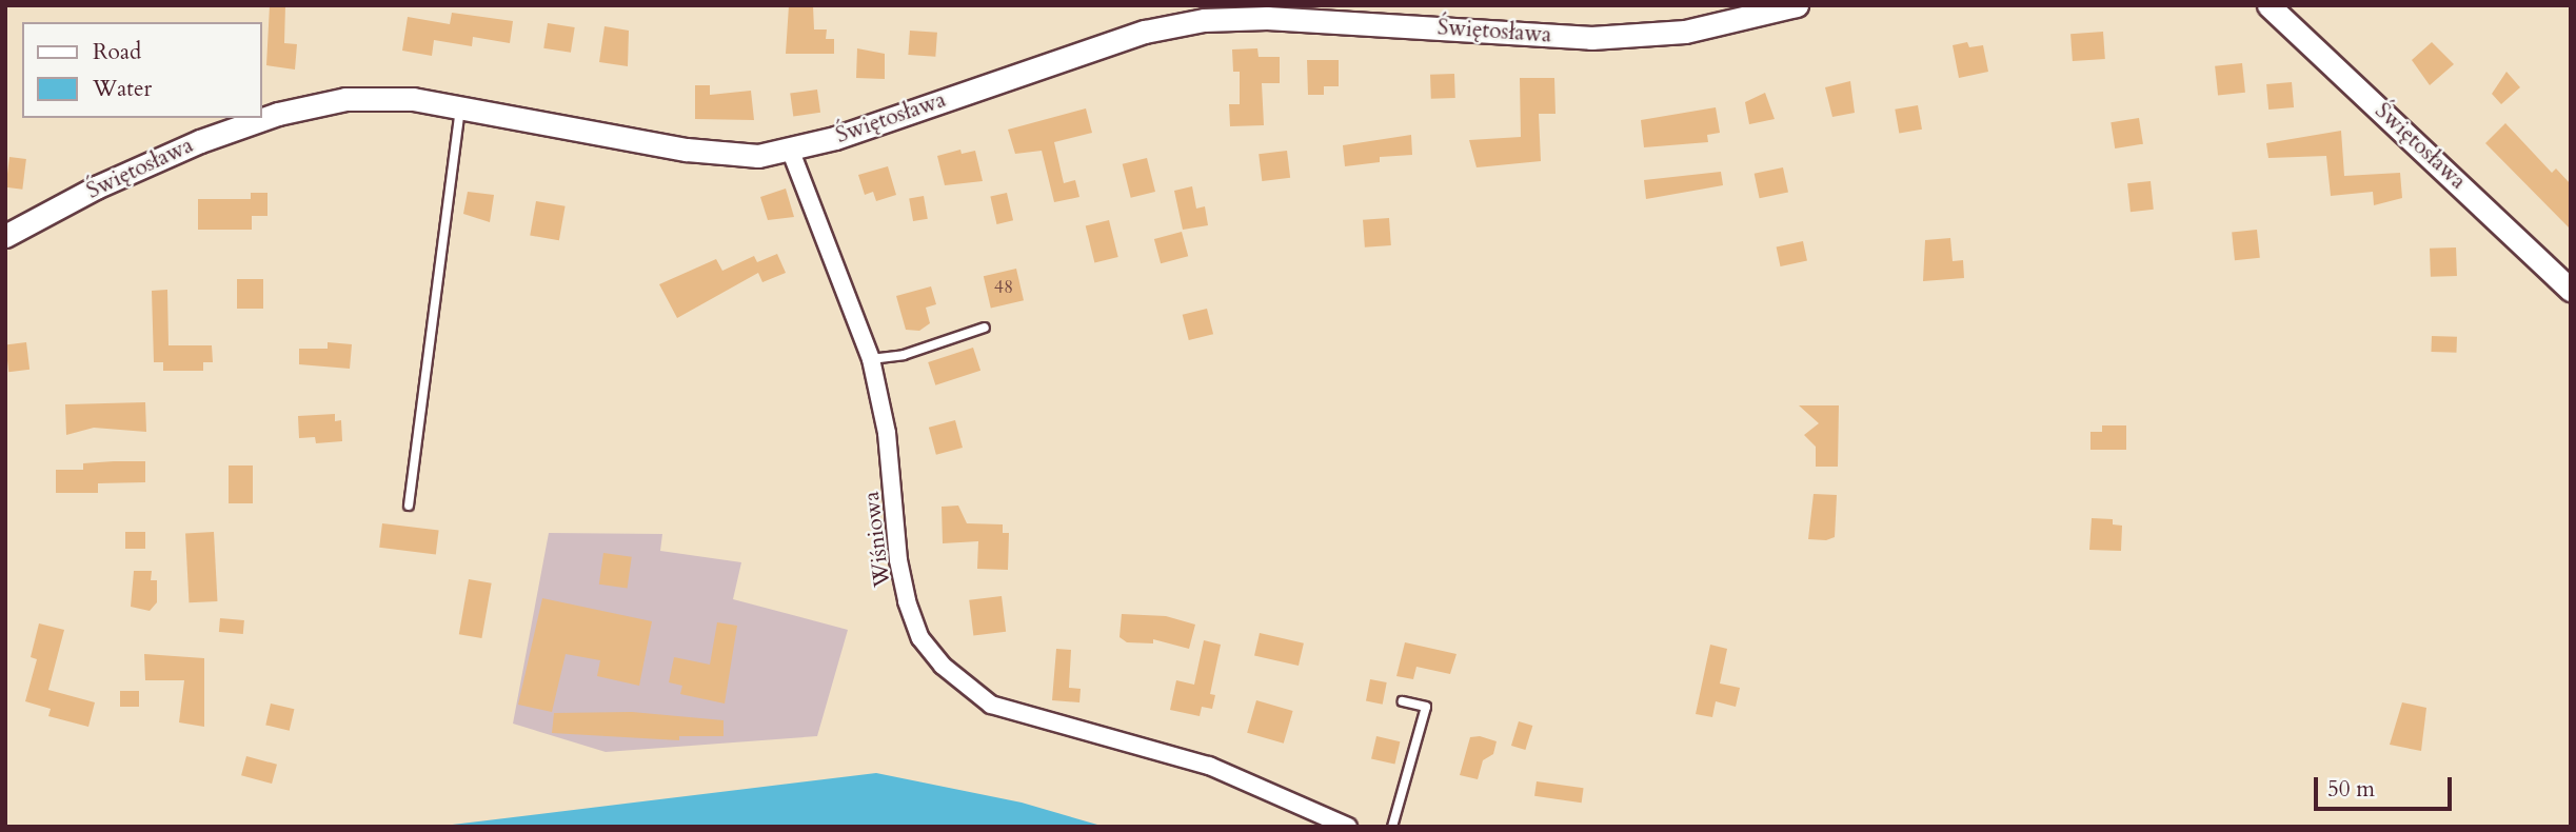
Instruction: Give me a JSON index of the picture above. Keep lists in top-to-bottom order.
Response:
{
  "streets": {
    "street": ["Świętosława", "Wiśniowa"]
  },
  "crossings": [
    ["Świętosława", "Wiśniowa"]
  ],
  "house_numbers": ["48"],
  "legend": ["Road", "Water"],
  "scale_bar": "50 m"
}
